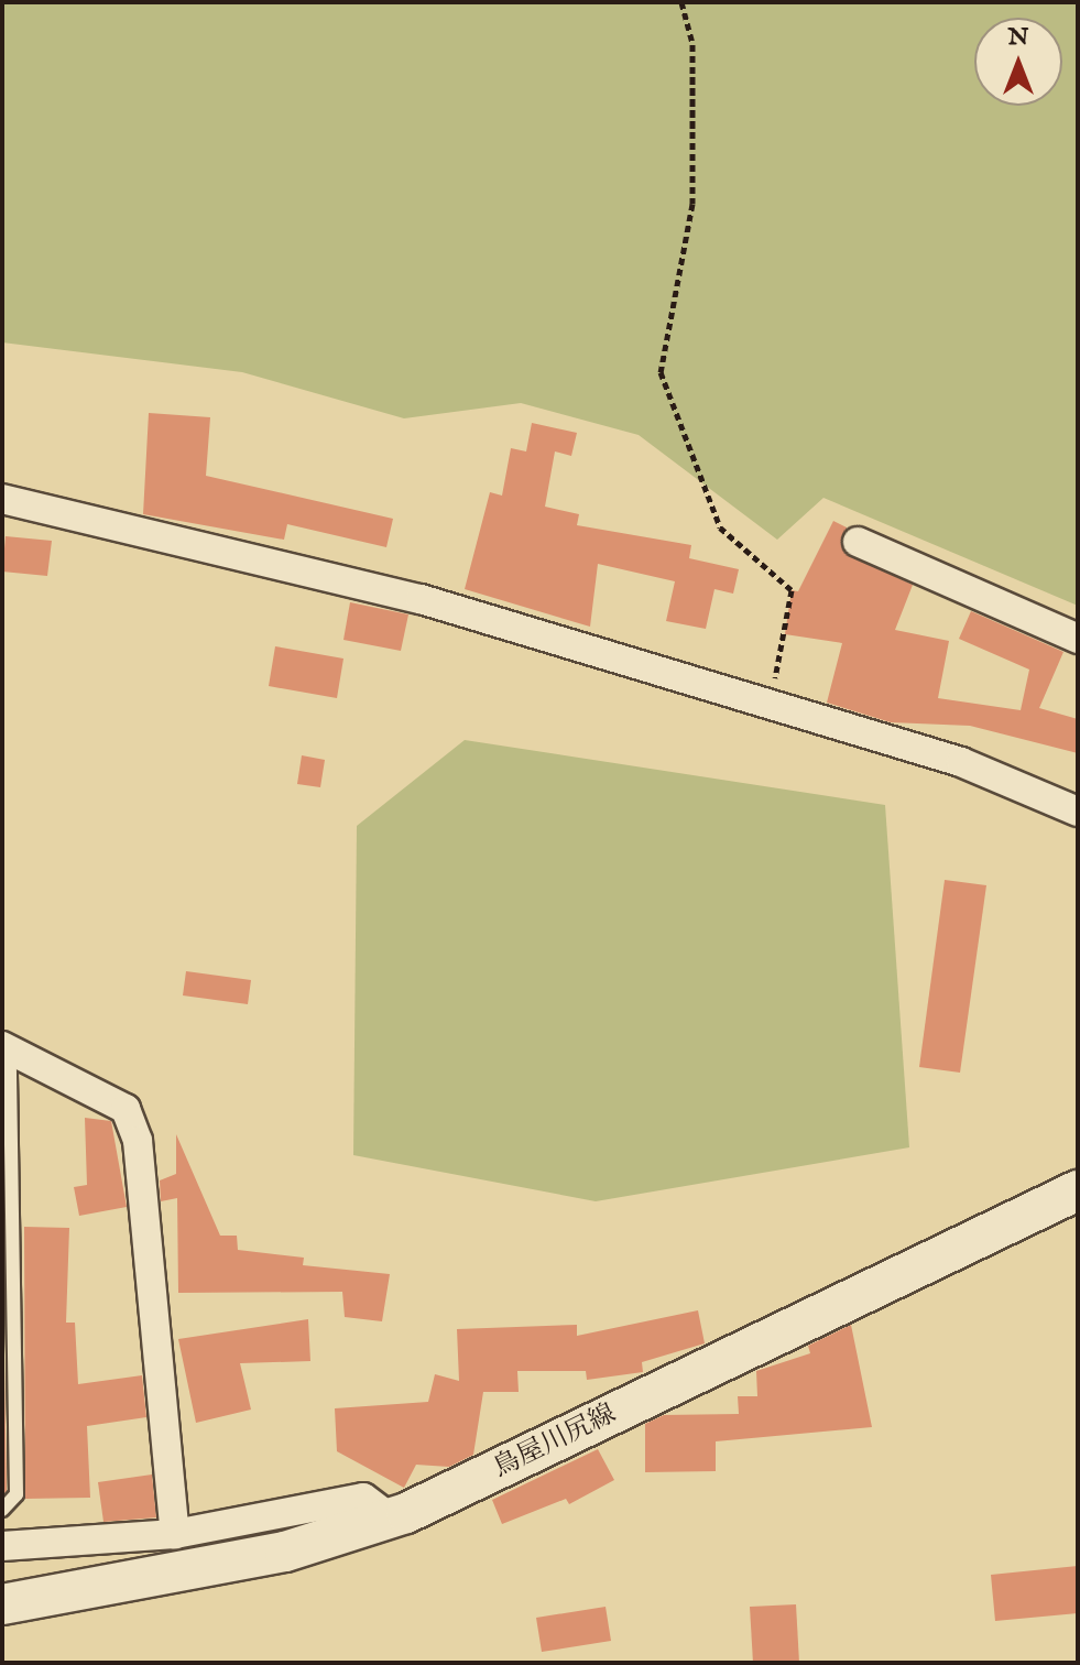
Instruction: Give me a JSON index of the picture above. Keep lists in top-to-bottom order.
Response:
{
  "streets": {
    "main road": ["鳥屋川尻線"]
  },
  "north": "top"
}
